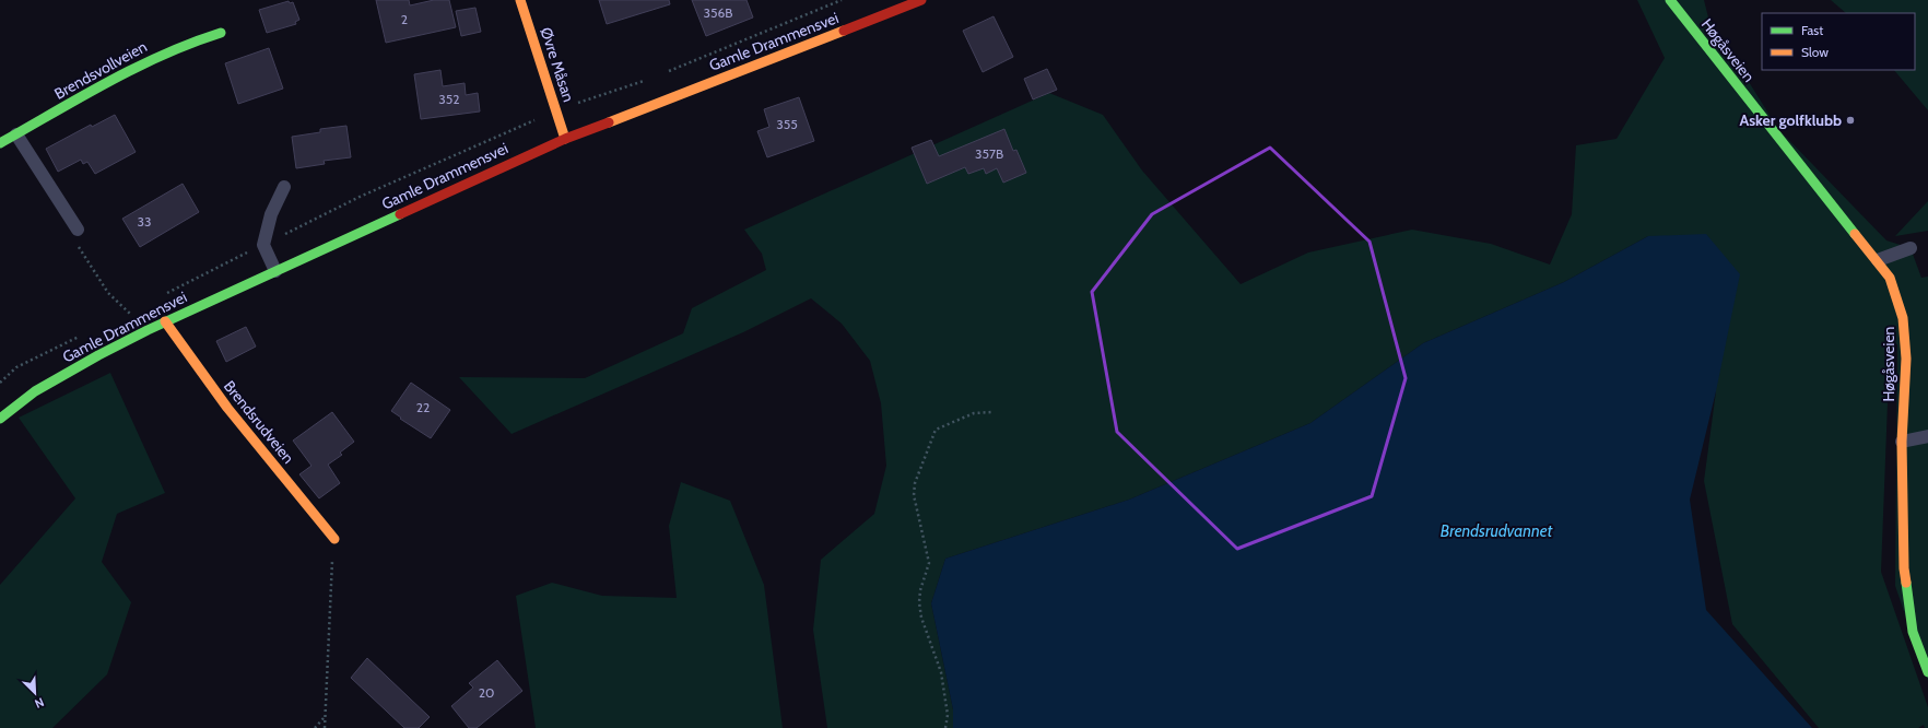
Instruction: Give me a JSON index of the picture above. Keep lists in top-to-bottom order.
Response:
{
  "streets": {
    "street": [
      "Gamle Drammensvei",
      "Høgåsveien",
      "Øvre Måsan",
      "Brendsvollveien",
      "Brendsrudveien"
    ]
  },
  "crossings": [
    ["Gamle Drammensvei", "Øvre Måsan"],
    ["Gamle Drammensvei", "Brendsrudveien"]
  ],
  "water": ["Brendsrudvannet"],
  "places": ["Asker golfklubb"],
  "house_numbers": [
    "356B",
    "2",
    "352",
    "355",
    "357B",
    "33",
    "22",
    "20"
  ],
  "legend": ["Fast", "Slow"],
  "north": "bottom right"
}
